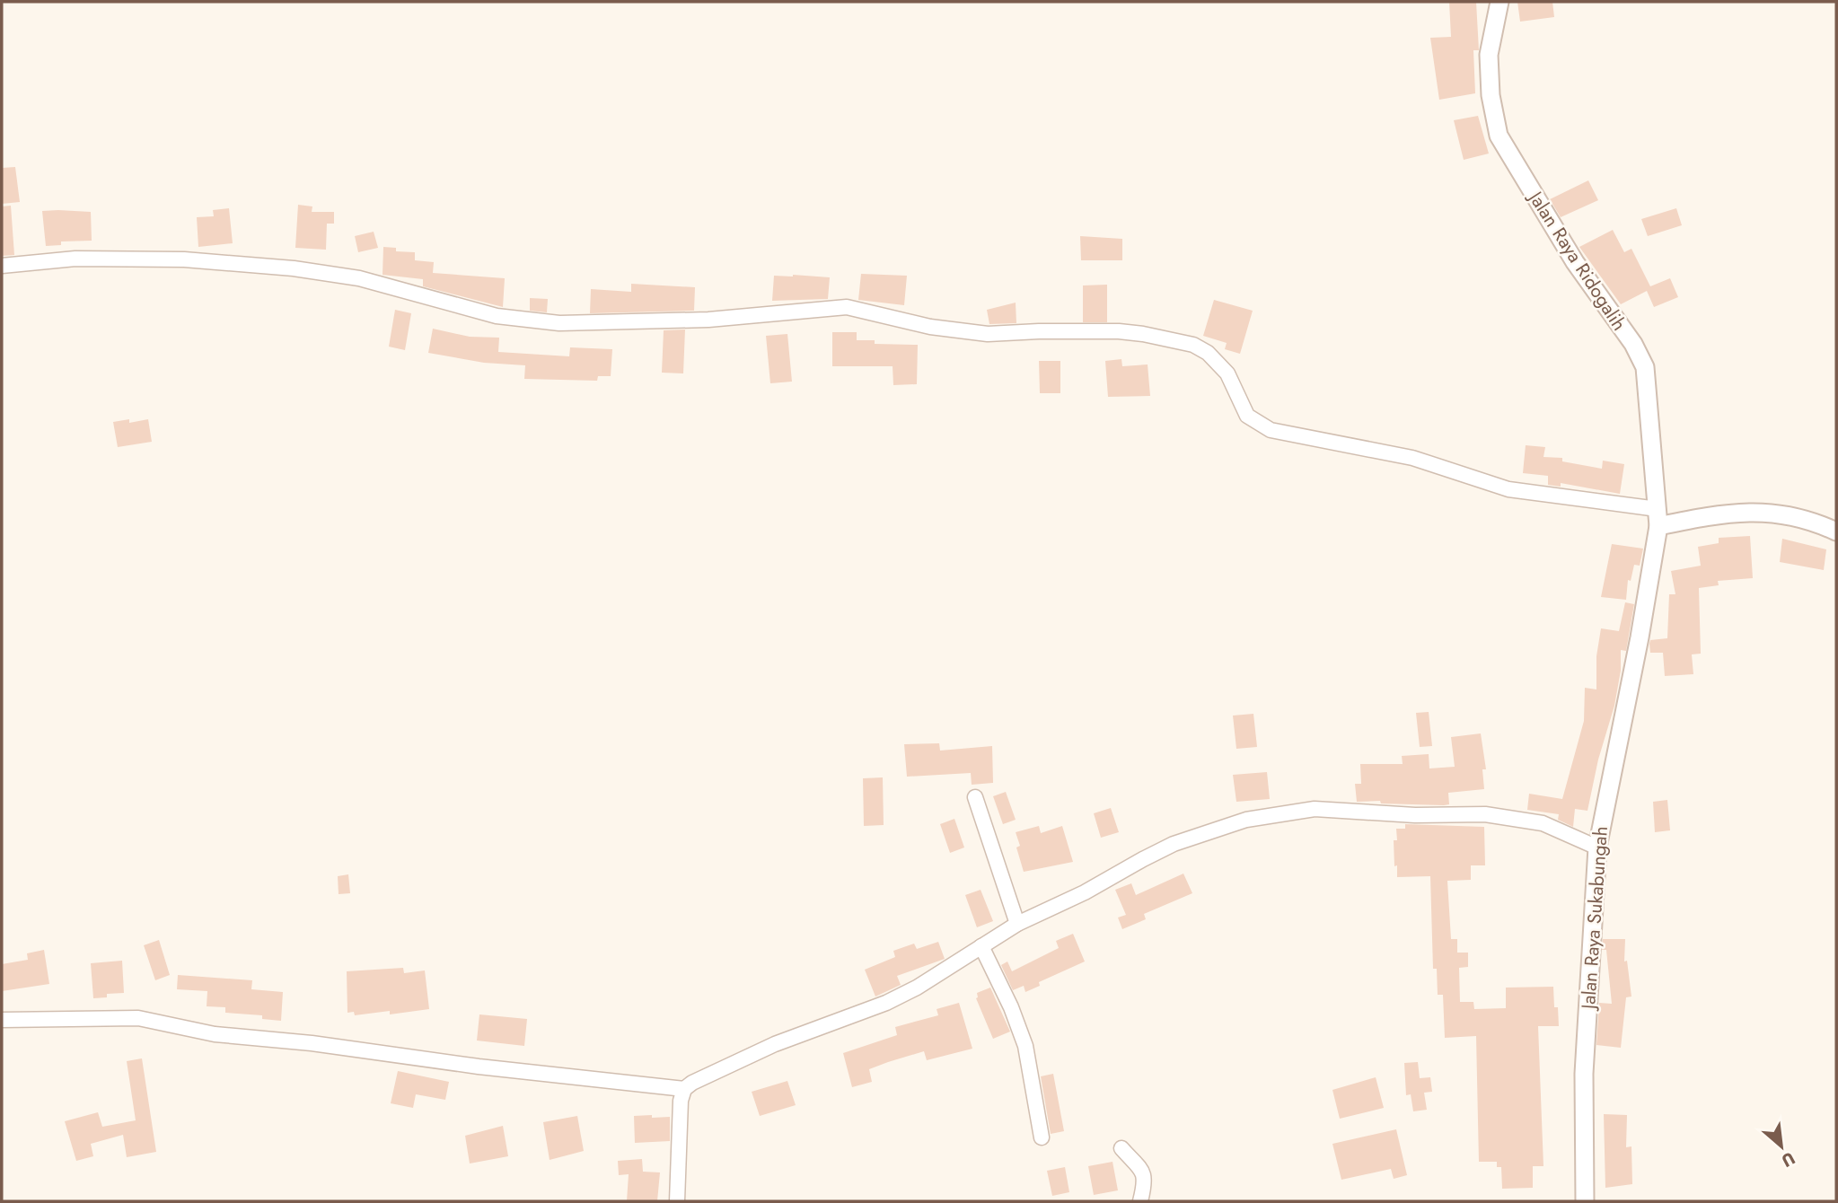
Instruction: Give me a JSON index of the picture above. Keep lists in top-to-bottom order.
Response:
{
  "streets": {
    "street": ["Jalan Raya Ridogalih", "Jalan Raya Sukabungah"]
  },
  "crossings": [
    ["Jalan Raya Ridogalih", "Jalan Raya Sukabungah"]
  ],
  "north": "bottom right"
}
